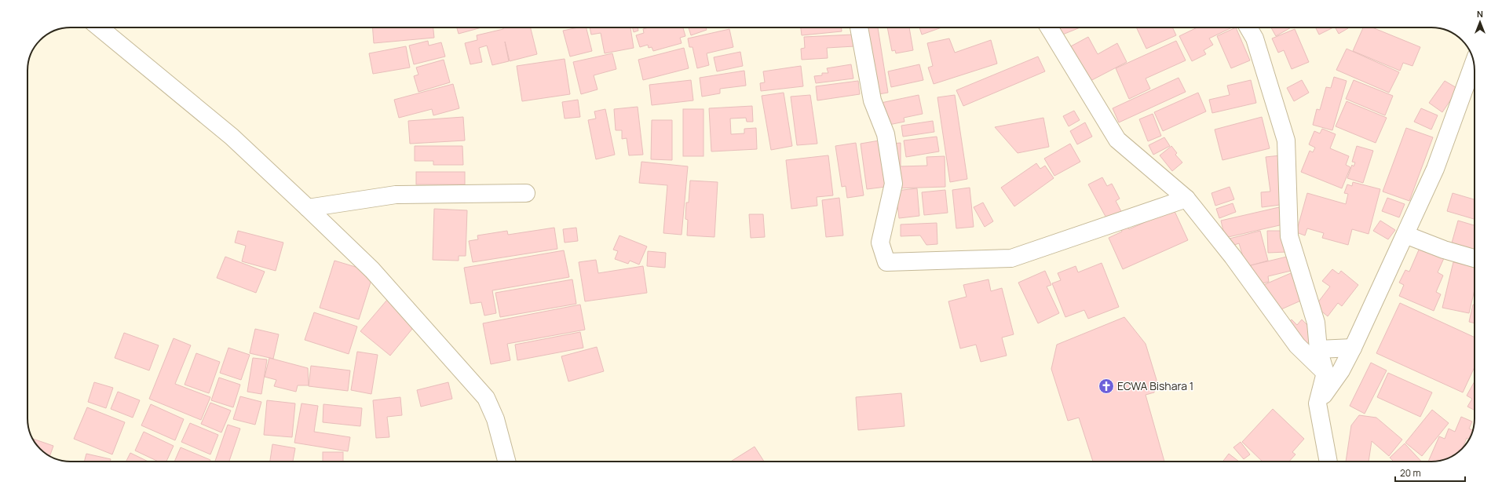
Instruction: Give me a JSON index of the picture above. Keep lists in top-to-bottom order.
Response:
{
  "places": {
    "church": ["ECWA Bishara 1"]
  },
  "scale_bar": "20 m",
  "north": "top"
}
